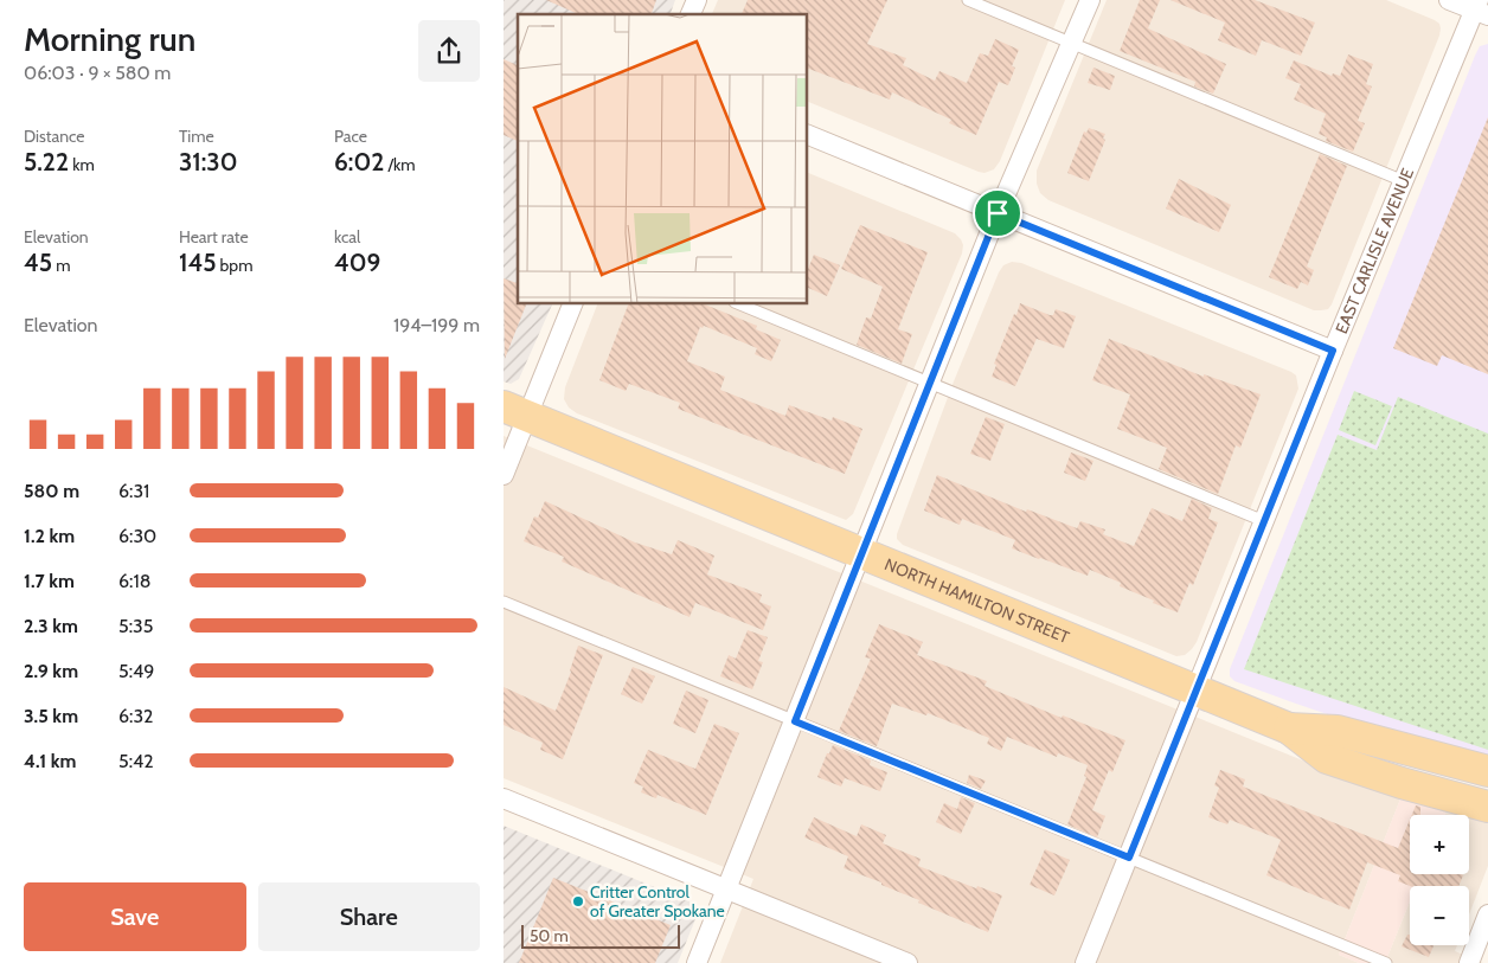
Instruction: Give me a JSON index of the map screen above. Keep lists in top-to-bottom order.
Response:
{
  "streets": {
    "main road": ["NORTH HAMILTON STREET"],
    "street": ["EAST CARLISLE AVENUE"]
  },
  "crossings": [
    ["EAST CARLISLE AVENUE", "NORTH HAMILTON STREET"]
  ],
  "places": ["Critter Control of Greater Spokane"],
  "scale_bar": "50 m",
  "page": {
    "heading": ["Morning run", "06:03 · 9 × 580 m"],
    "stats": [
      ["Distance", "5.22 km"],
      ["Time", "31:30"],
      ["Pace", "6:02 /km"],
      ["Elevation", "45 m"],
      ["Heart rate", "145 bpm"],
      ["kcal", "409"]
    ],
    "chart": ["Elevation", "194–199 m"],
    "list": [
      {
        "name": "580 m",
        "note": "6:31"
      },
      {
        "name": "1.2 km",
        "note": "6:30"
      },
      {
        "name": "1.7 km",
        "note": "6:18"
      },
      {
        "name": "2.3 km",
        "note": "5:35"
      },
      {
        "name": "2.9 km",
        "note": "5:49"
      },
      {
        "name": "3.5 km",
        "note": "6:32"
      },
      {
        "name": "4.1 km",
        "note": "5:42"
      }
    ],
    "map_buttons": ["+", "−"],
    "buttons": ["Save", "Share"],
    "scale": "50 m"
  }
}
